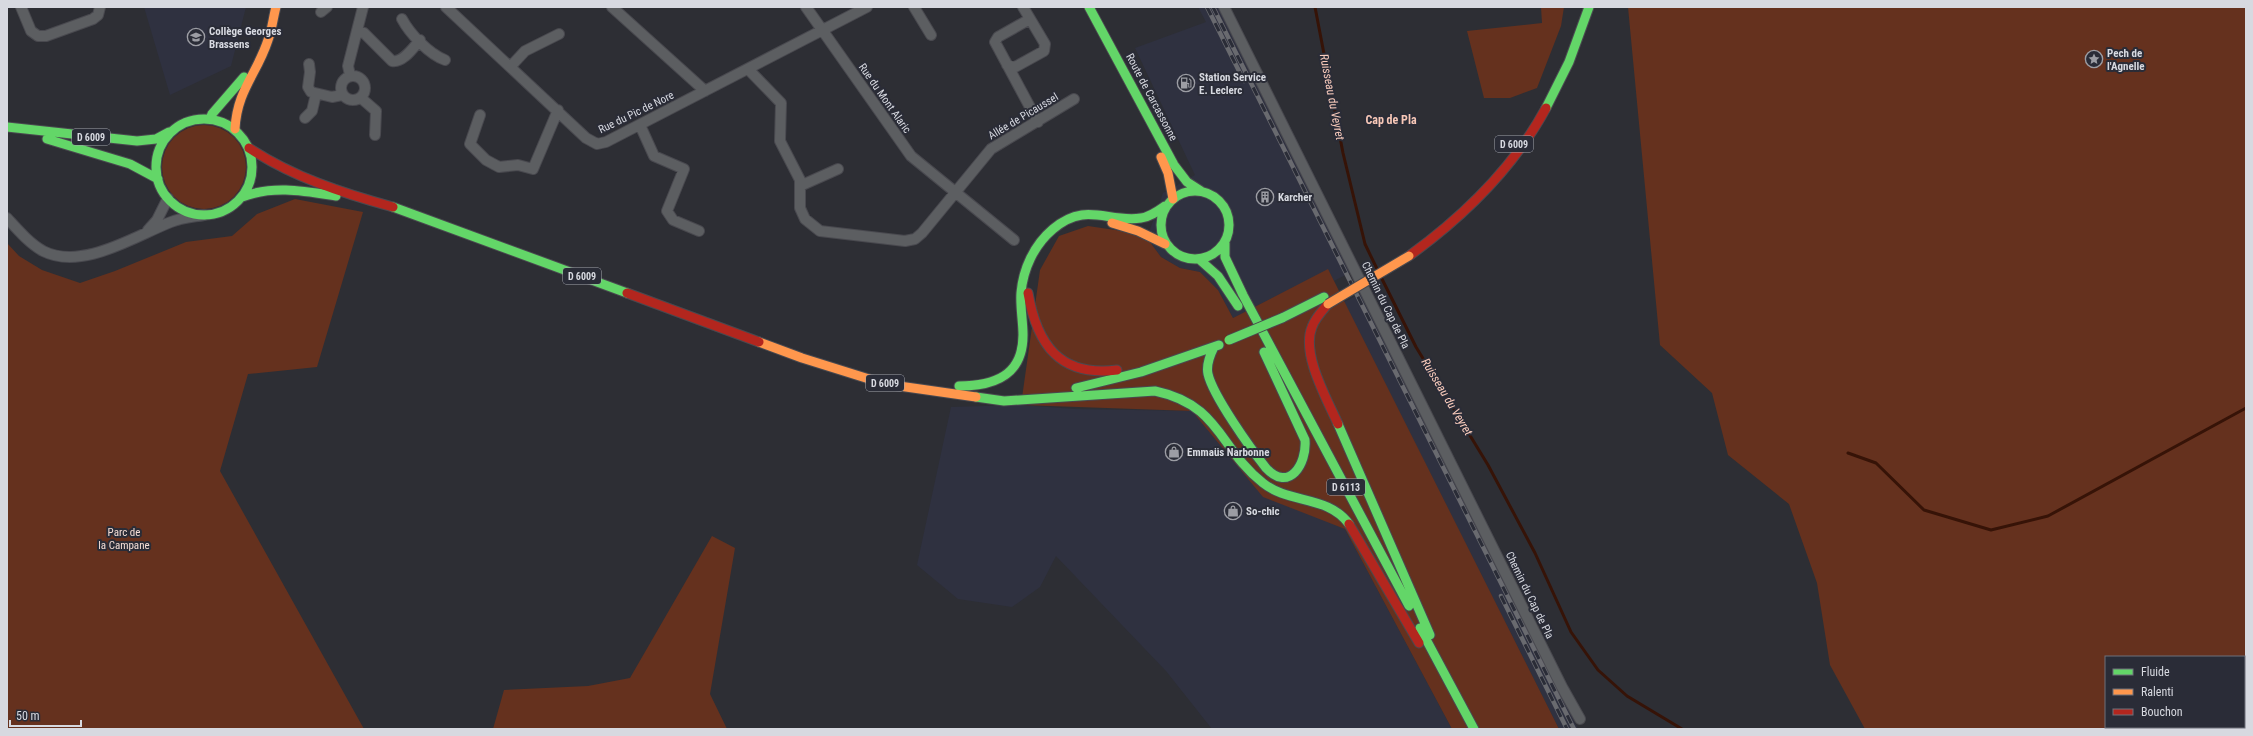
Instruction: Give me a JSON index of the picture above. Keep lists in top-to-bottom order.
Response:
{
  "streets": {
    "main road": ["Route de Carcassonne", "D 6009", "D 6113"],
    "street": [
      "Rue du Mont Alaric",
      "Rue du Pic de Nore",
      "Allée de Picaussel",
      "Chemin du Cap de Pla"
    ]
  },
  "crossings": [
    ["Route de Carcassonne", "D 6113"],
    ["Rue du Mont Alaric", "Rue du Pic de Nore"],
    ["Rue du Mont Alaric", "Allée de Picaussel"],
    ["Rue du Pic de Nore", "Allée de Picaussel"]
  ],
  "districts": ["Cap de Pla"],
  "water": ["Ruisseau du Veyret"],
  "parks": ["Parc de la Campane"],
  "places": {
    "school or university": ["Collège Georges Brassens"],
    "place": ["Pech de l'Agnelle"],
    "fuel station": ["Station Service E. Leclerc"],
    "building": ["Karcher"],
    "shop": ["Emmaüs Narbonne", "So-chic"]
  },
  "legend": ["Fluide", "Ralenti", "Bouchon"],
  "scale_bar": "50 m"
}
